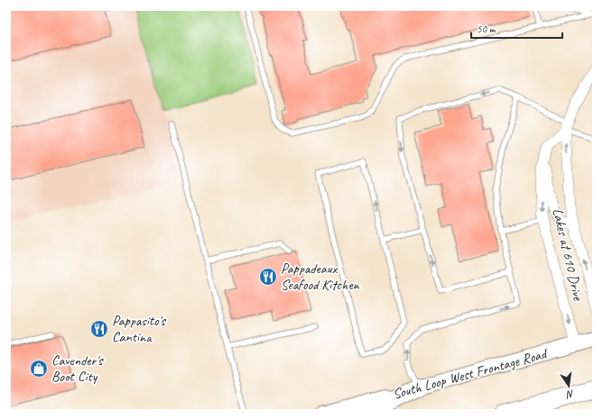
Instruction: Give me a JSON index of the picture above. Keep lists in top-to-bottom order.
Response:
{
  "streets": {
    "main road": ["South Loop West Frontage Road"],
    "street": ["Lakes at 610 Drive"]
  },
  "crossings": [
    ["Lakes at 610 Drive", "South Loop West Frontage Road"]
  ],
  "places": {
    "restaurant": ["Pappadeaux Seafood Kitchen", "Pappasito's Cantina"],
    "shop": ["Cavender's Boot City"]
  },
  "scale_bar": "50 m",
  "north": "bottom"
}
